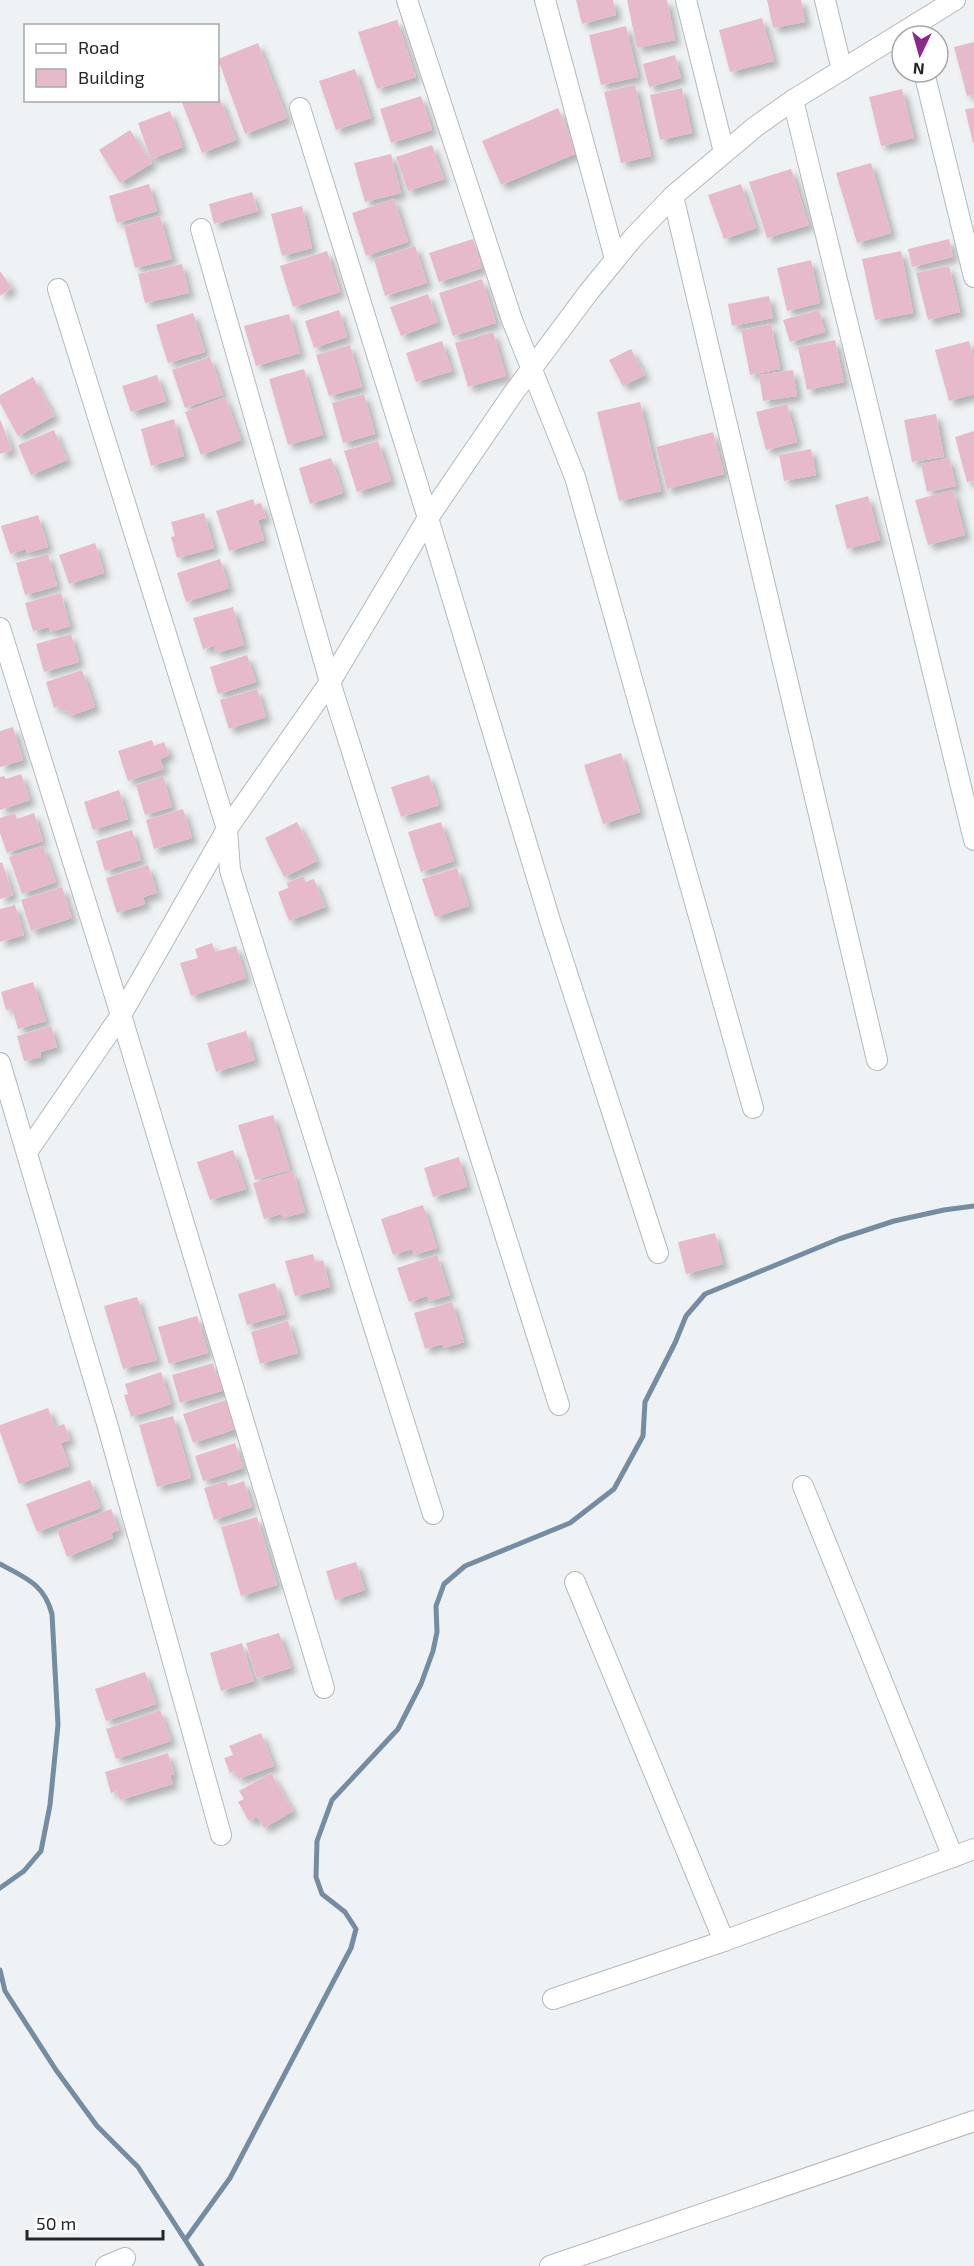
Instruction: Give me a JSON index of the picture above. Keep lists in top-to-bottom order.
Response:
{
  "legend": ["Road", "Building"],
  "scale_bar": "50 m",
  "north": "bottom"
}
